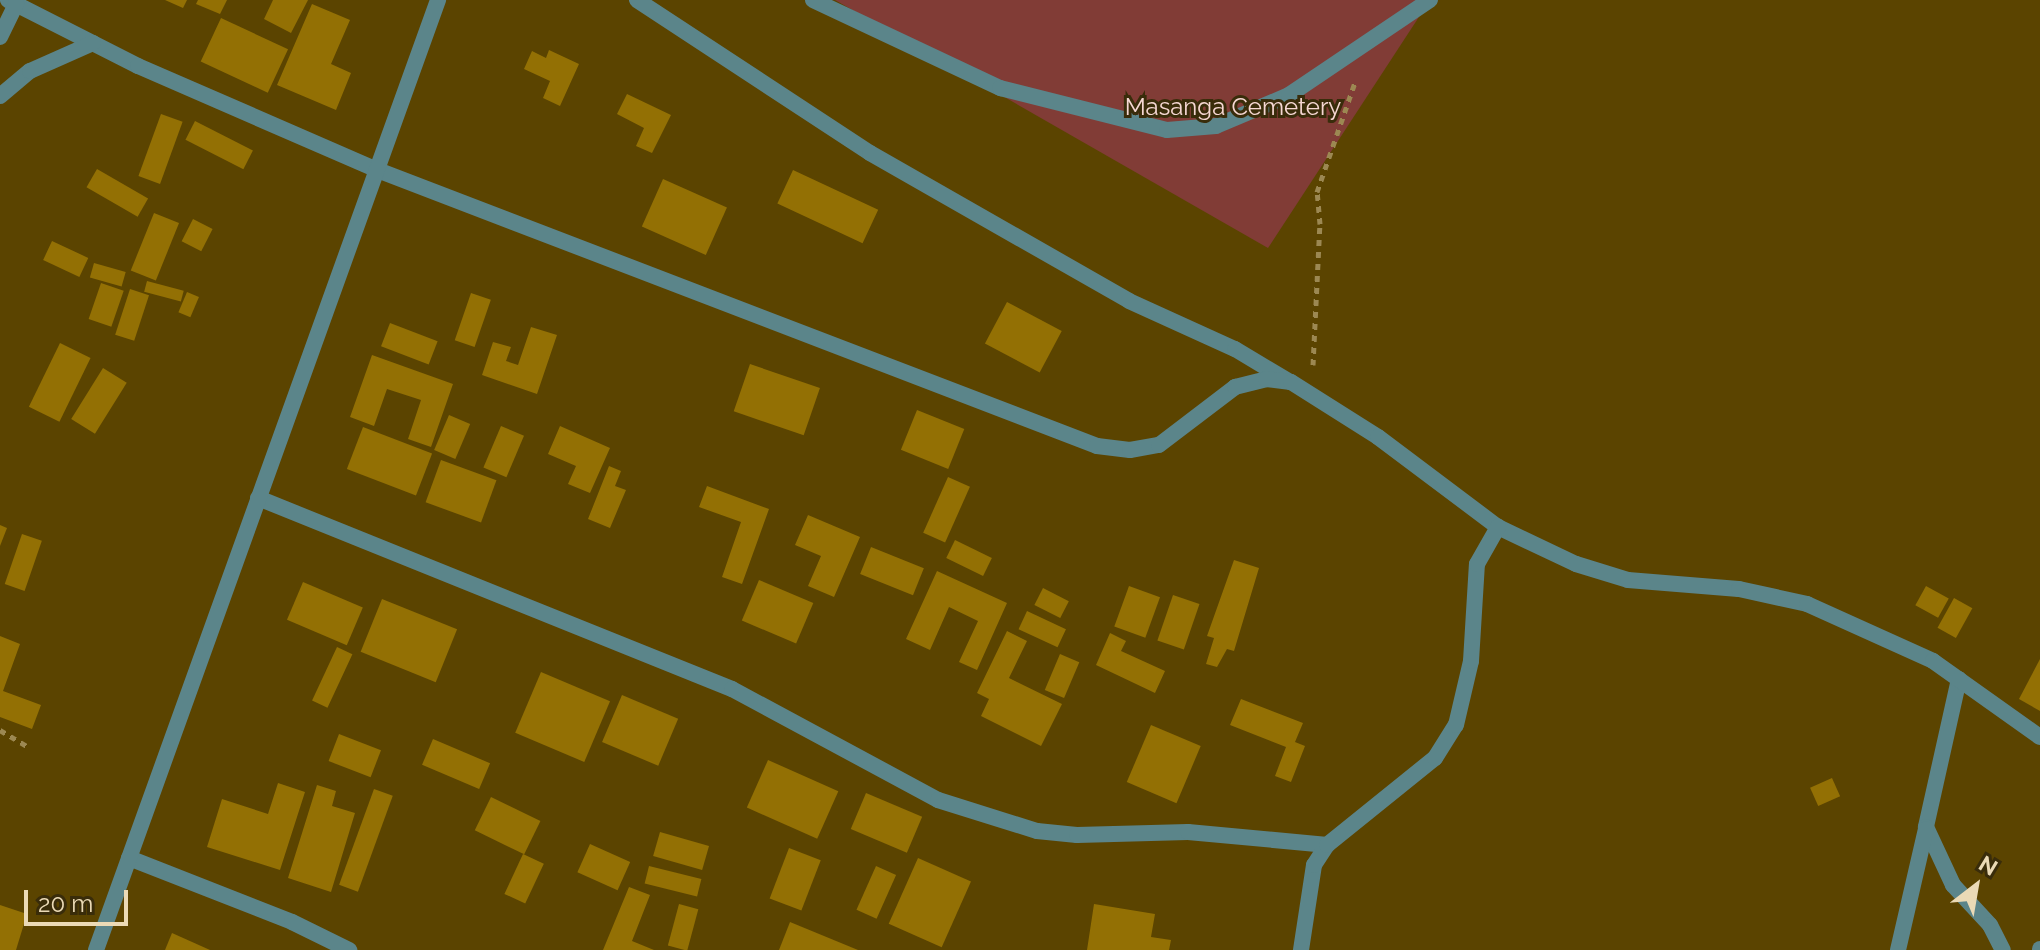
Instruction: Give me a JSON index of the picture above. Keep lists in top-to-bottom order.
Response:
{
  "parks": ["Masanga Cemetery"],
  "scale_bar": "20 m",
  "north": "top right"
}
